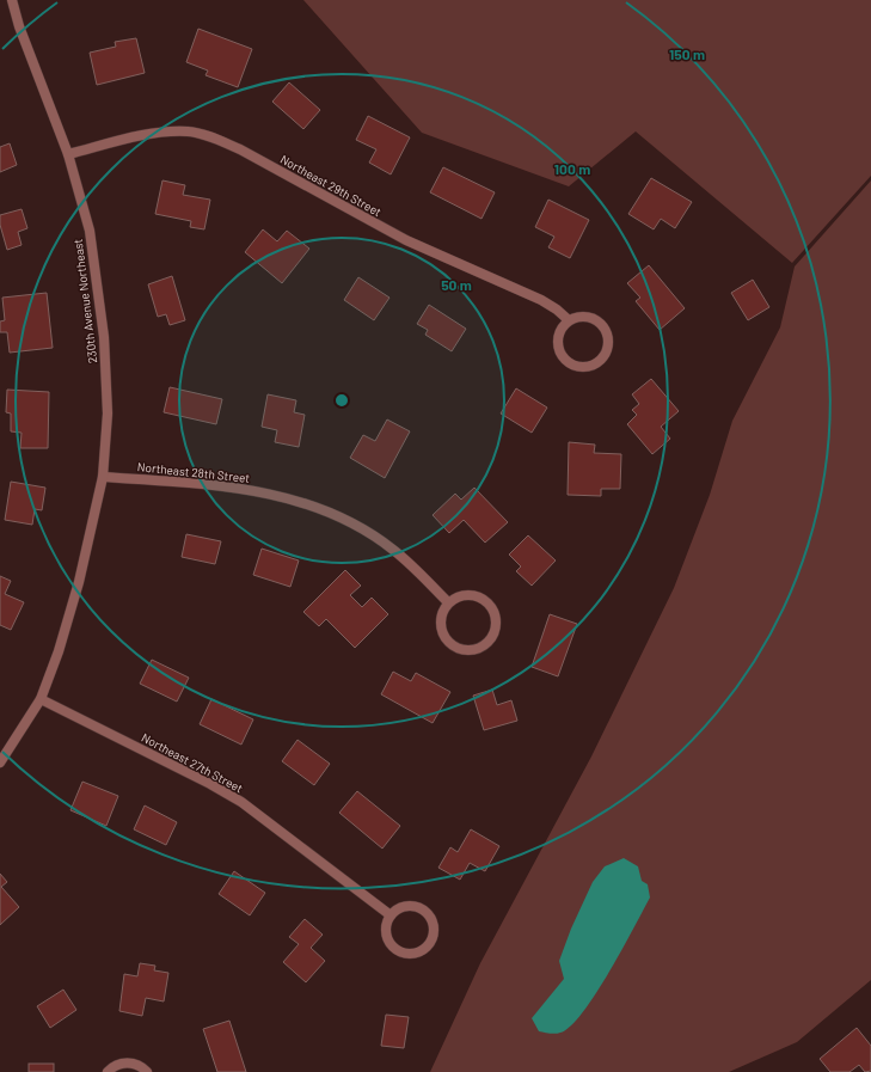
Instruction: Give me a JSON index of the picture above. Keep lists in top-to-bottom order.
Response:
{
  "streets": {
    "street": [
      "Northeast 29th Street",
      "230th Avenue Northeast",
      "Northeast 28th Street",
      "Northeast 27th Street"
    ]
  },
  "crossings": [
    ["Northeast 29th Street", "230th Avenue Northeast"],
    ["230th Avenue Northeast", "Northeast 28th Street"],
    ["230th Avenue Northeast", "Northeast 27th Street"]
  ],
  "rings": ["150 m", "100 m", "50 m"]
}
